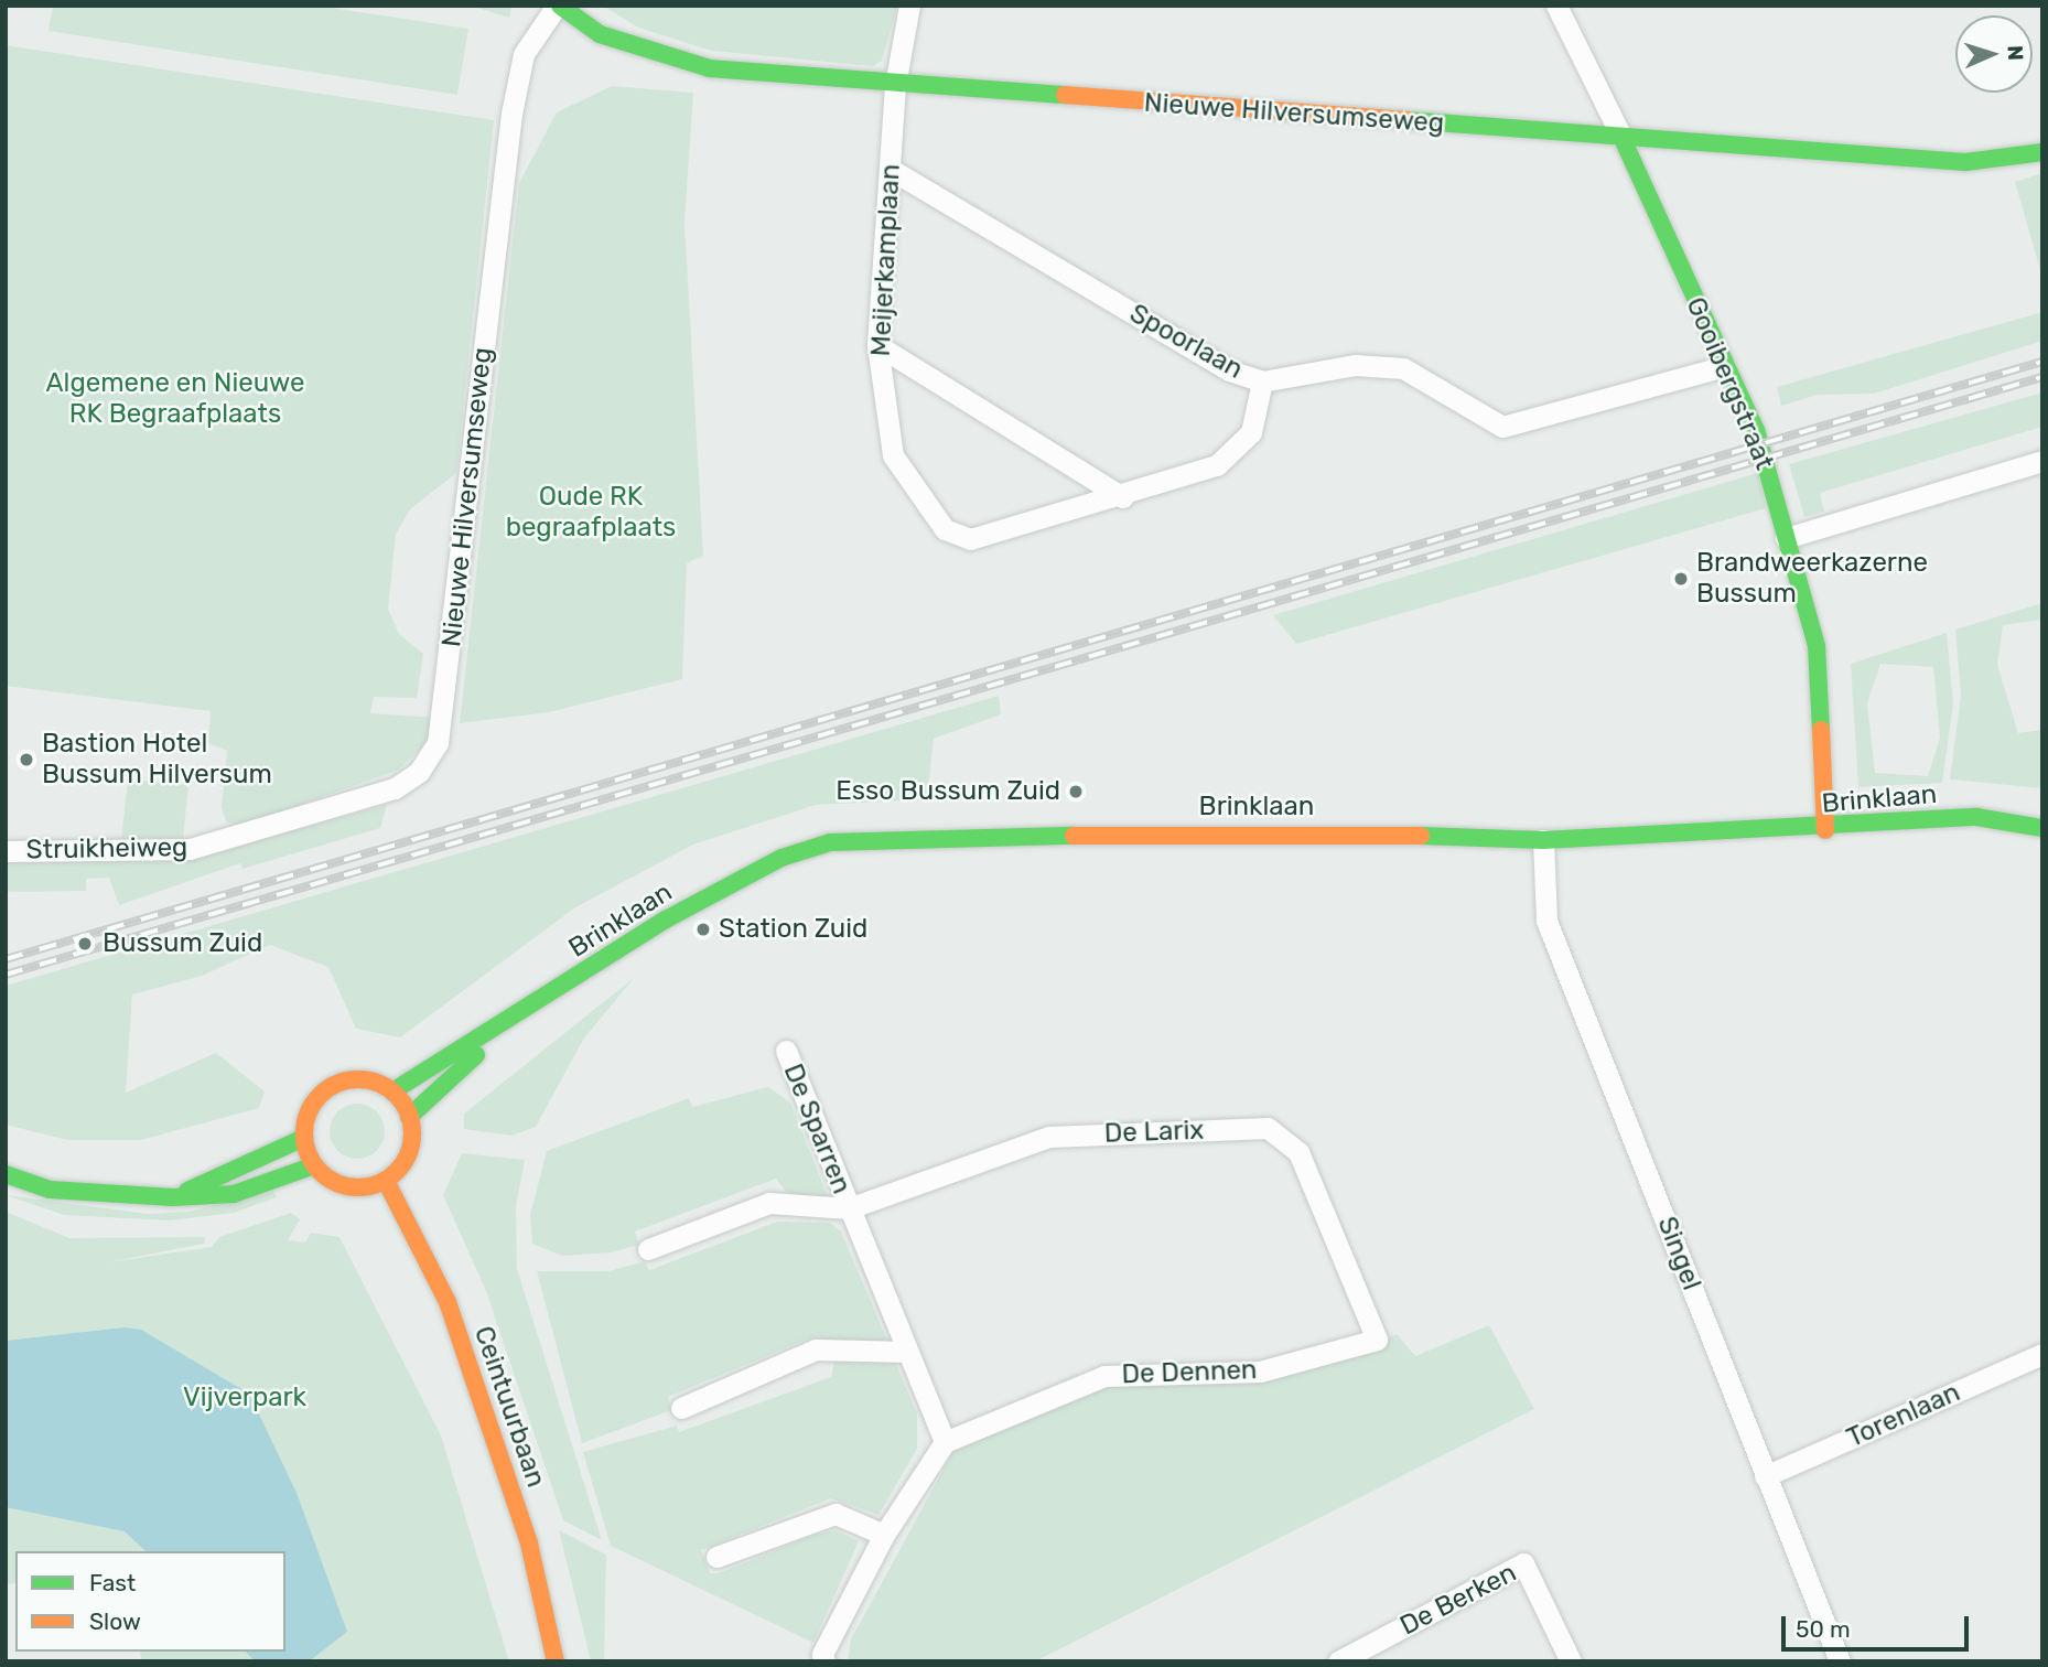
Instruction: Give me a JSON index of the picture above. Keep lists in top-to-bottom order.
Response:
{
  "streets": {
    "main road": [
      "Nieuwe Hilversumseweg",
      "Gooibergstraat",
      "Brinklaan",
      "Ceintuurbaan"
    ],
    "street": [
      "Meijerkamplaan",
      "Spoorlaan",
      "Struikheiweg",
      "De Sparren",
      "De Larix",
      "Singel",
      "De Dennen",
      "Torenlaan",
      "De Berken"
    ]
  },
  "crossings": [
    ["Nieuwe Hilversumseweg", "Meijerkamplaan"],
    ["Nieuwe Hilversumseweg", "Gooibergstraat"],
    ["Nieuwe Hilversumseweg", "Struikheiweg"],
    ["Meijerkamplaan", "Spoorlaan"],
    ["Spoorlaan", "Gooibergstraat"],
    ["Gooibergstraat", "Brinklaan"],
    ["Brinklaan", "Singel"],
    ["Brinklaan", "Ceintuurbaan"],
    ["De Sparren", "De Larix"],
    ["De Sparren", "De Dennen"],
    ["De Larix", "De Dennen"],
    ["Singel", "Torenlaan"]
  ],
  "parks": ["Algemene en Nieuwe RK Begraafplaats", "Oude RK begraafplaats", "Vijverpark"],
  "places": [
    "Brandweerkazerne Bussum",
    "Bastion Hotel Bussum Hilversum",
    "Esso Bussum Zuid",
    "Station Zuid",
    "Bussum Zuid"
  ],
  "legend": ["Fast", "Slow"],
  "scale_bar": "50 m",
  "north": "right"
}
